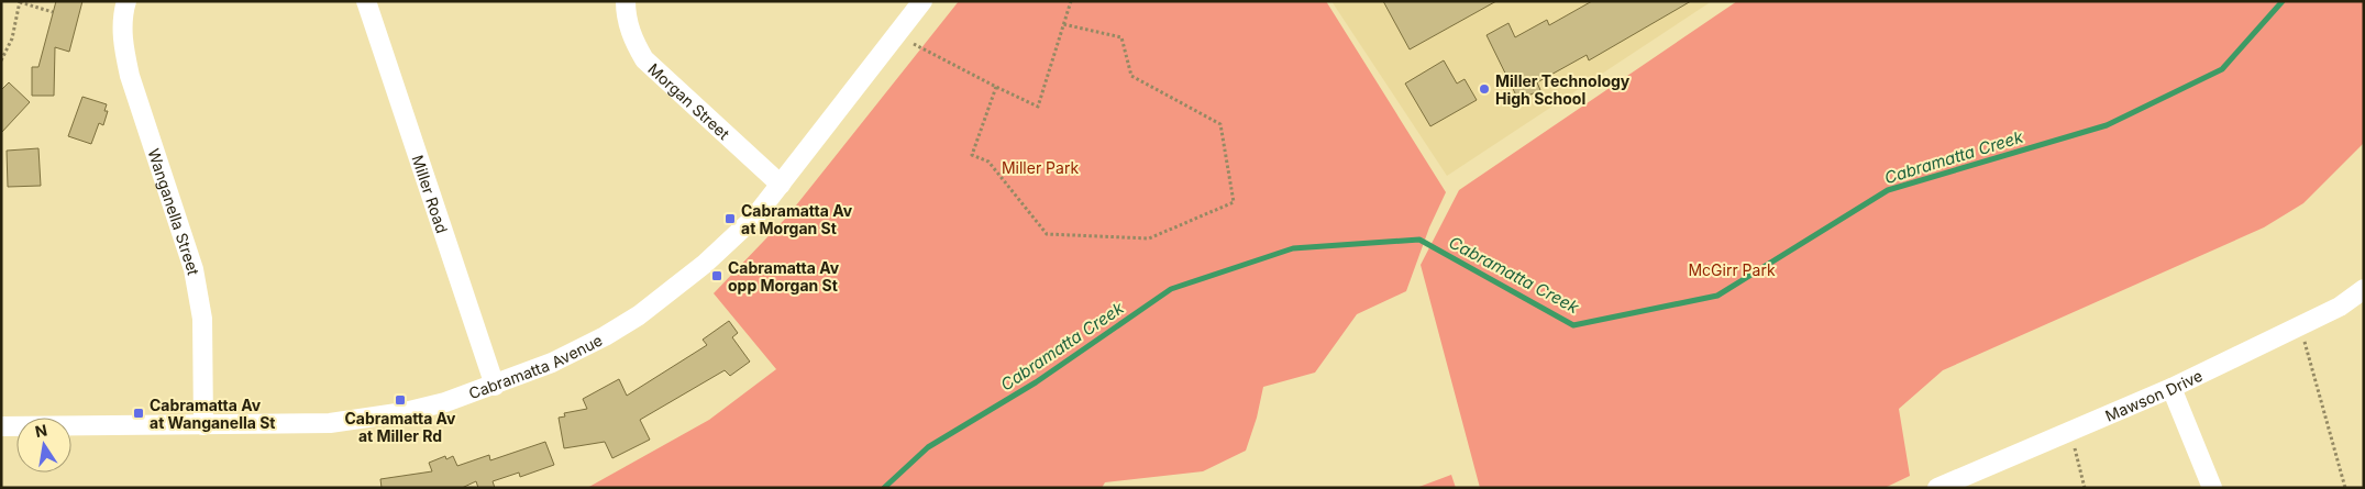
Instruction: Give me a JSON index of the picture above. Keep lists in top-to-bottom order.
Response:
{
  "streets": {
    "street": [
      "Morgan Street",
      "Miller Road",
      "Wanganella Street",
      "Cabramatta Avenue",
      "Mawson Drive"
    ]
  },
  "crossings": [
    ["Morgan Street", "Cabramatta Avenue"],
    ["Miller Road", "Cabramatta Avenue"],
    ["Wanganella Street", "Cabramatta Avenue"]
  ],
  "water": ["Cabramatta Creek"],
  "parks": ["Miller Park", "McGirr Park"],
  "places": {
    "other": ["Miller Technology High School"],
    "transit": [
      "Cabramatta Av at Morgan St",
      "Cabramatta Av opp Morgan St",
      "Cabramatta Av at Miller Rd",
      "Cabramatta Av at Wanganella St"
    ]
  },
  "north": "top"
}
